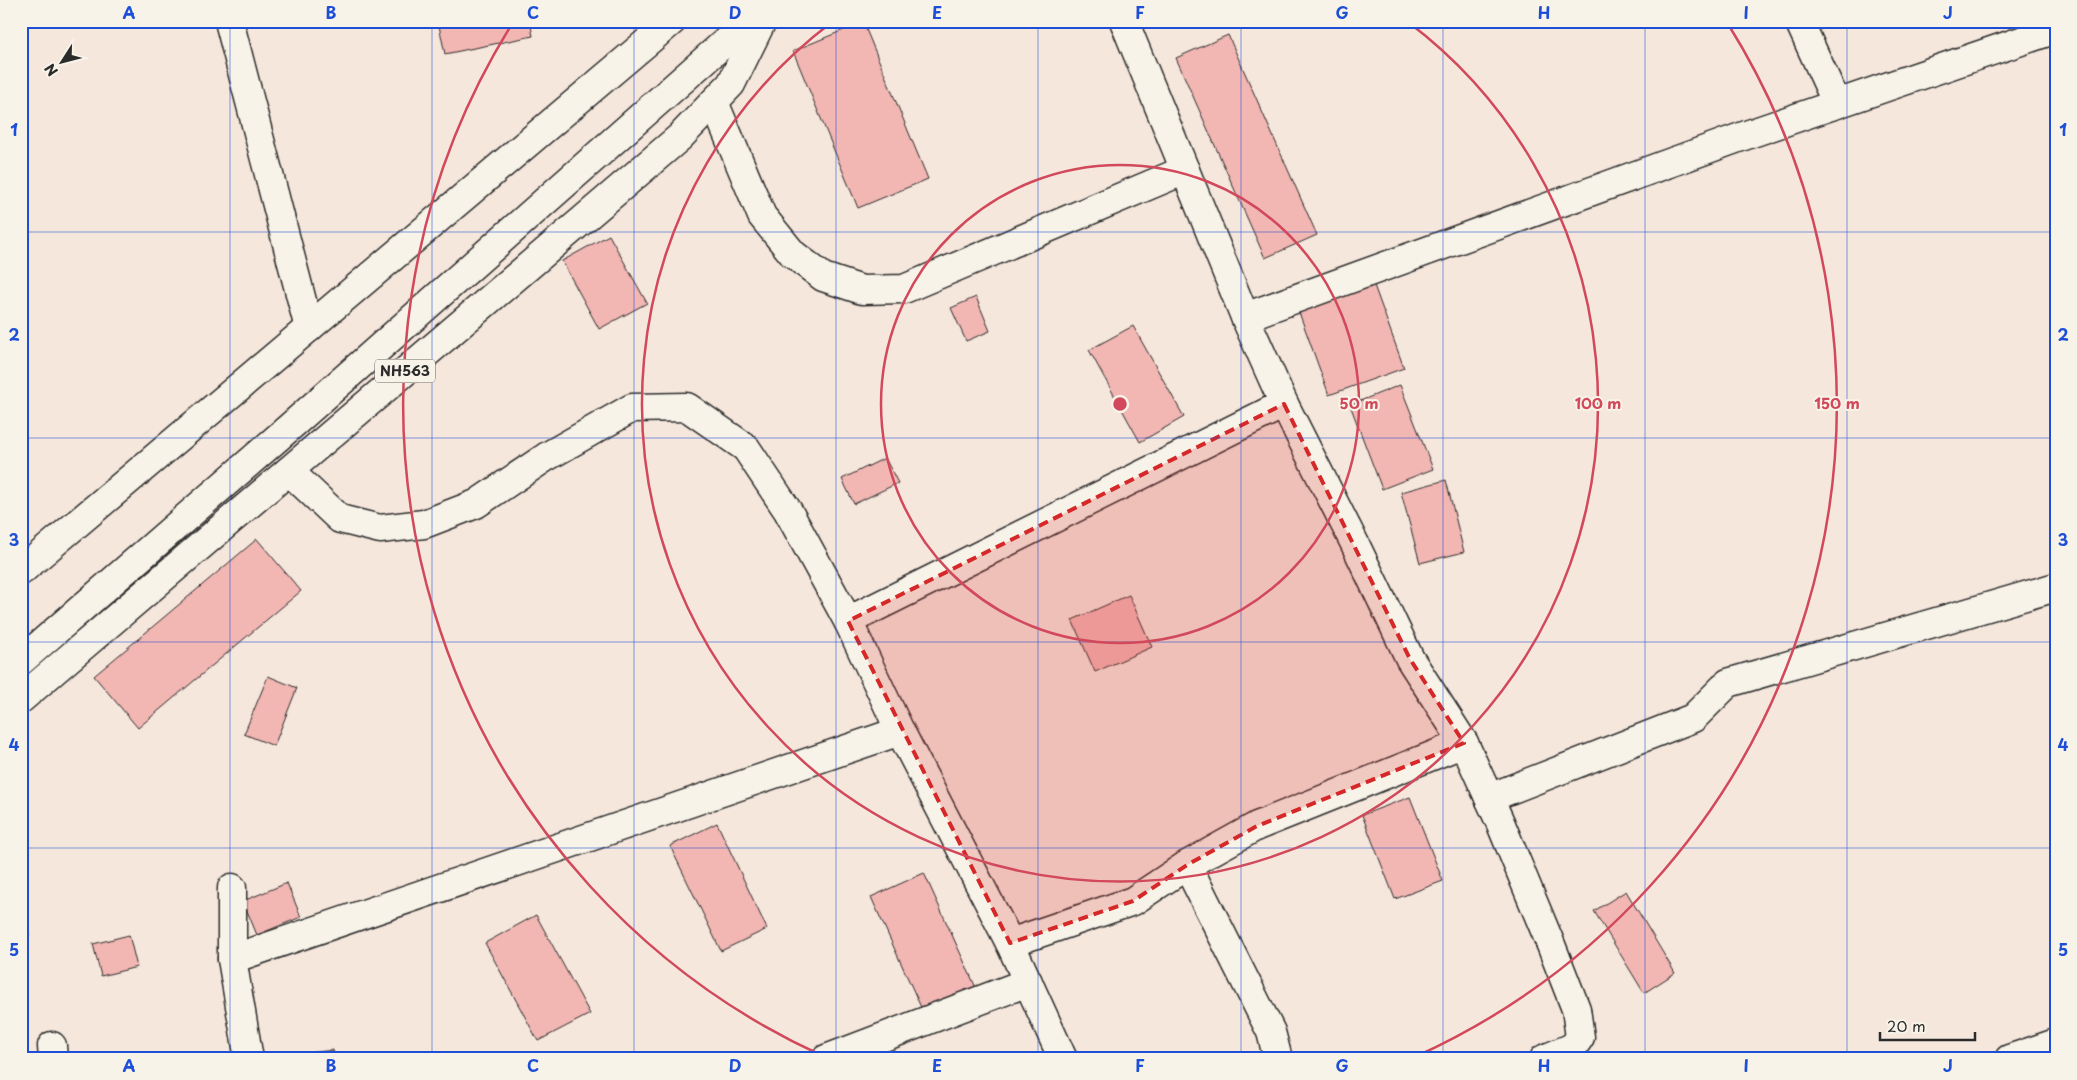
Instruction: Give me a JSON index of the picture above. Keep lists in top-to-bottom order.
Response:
{
  "streets": {
    "main road": ["NH563"]
  },
  "scale_bar": "20 m",
  "north": "bottom left",
  "grid": {
    "columns": [
      "A",
      "B",
      "C",
      "D",
      "E",
      "F",
      "G",
      "H",
      "I",
      "J"
    ],
    "rows": [
      "1",
      "2",
      "3",
      "4",
      "5"
    ]
  },
  "rings": ["50 m", "100 m", "150 m"]
}
